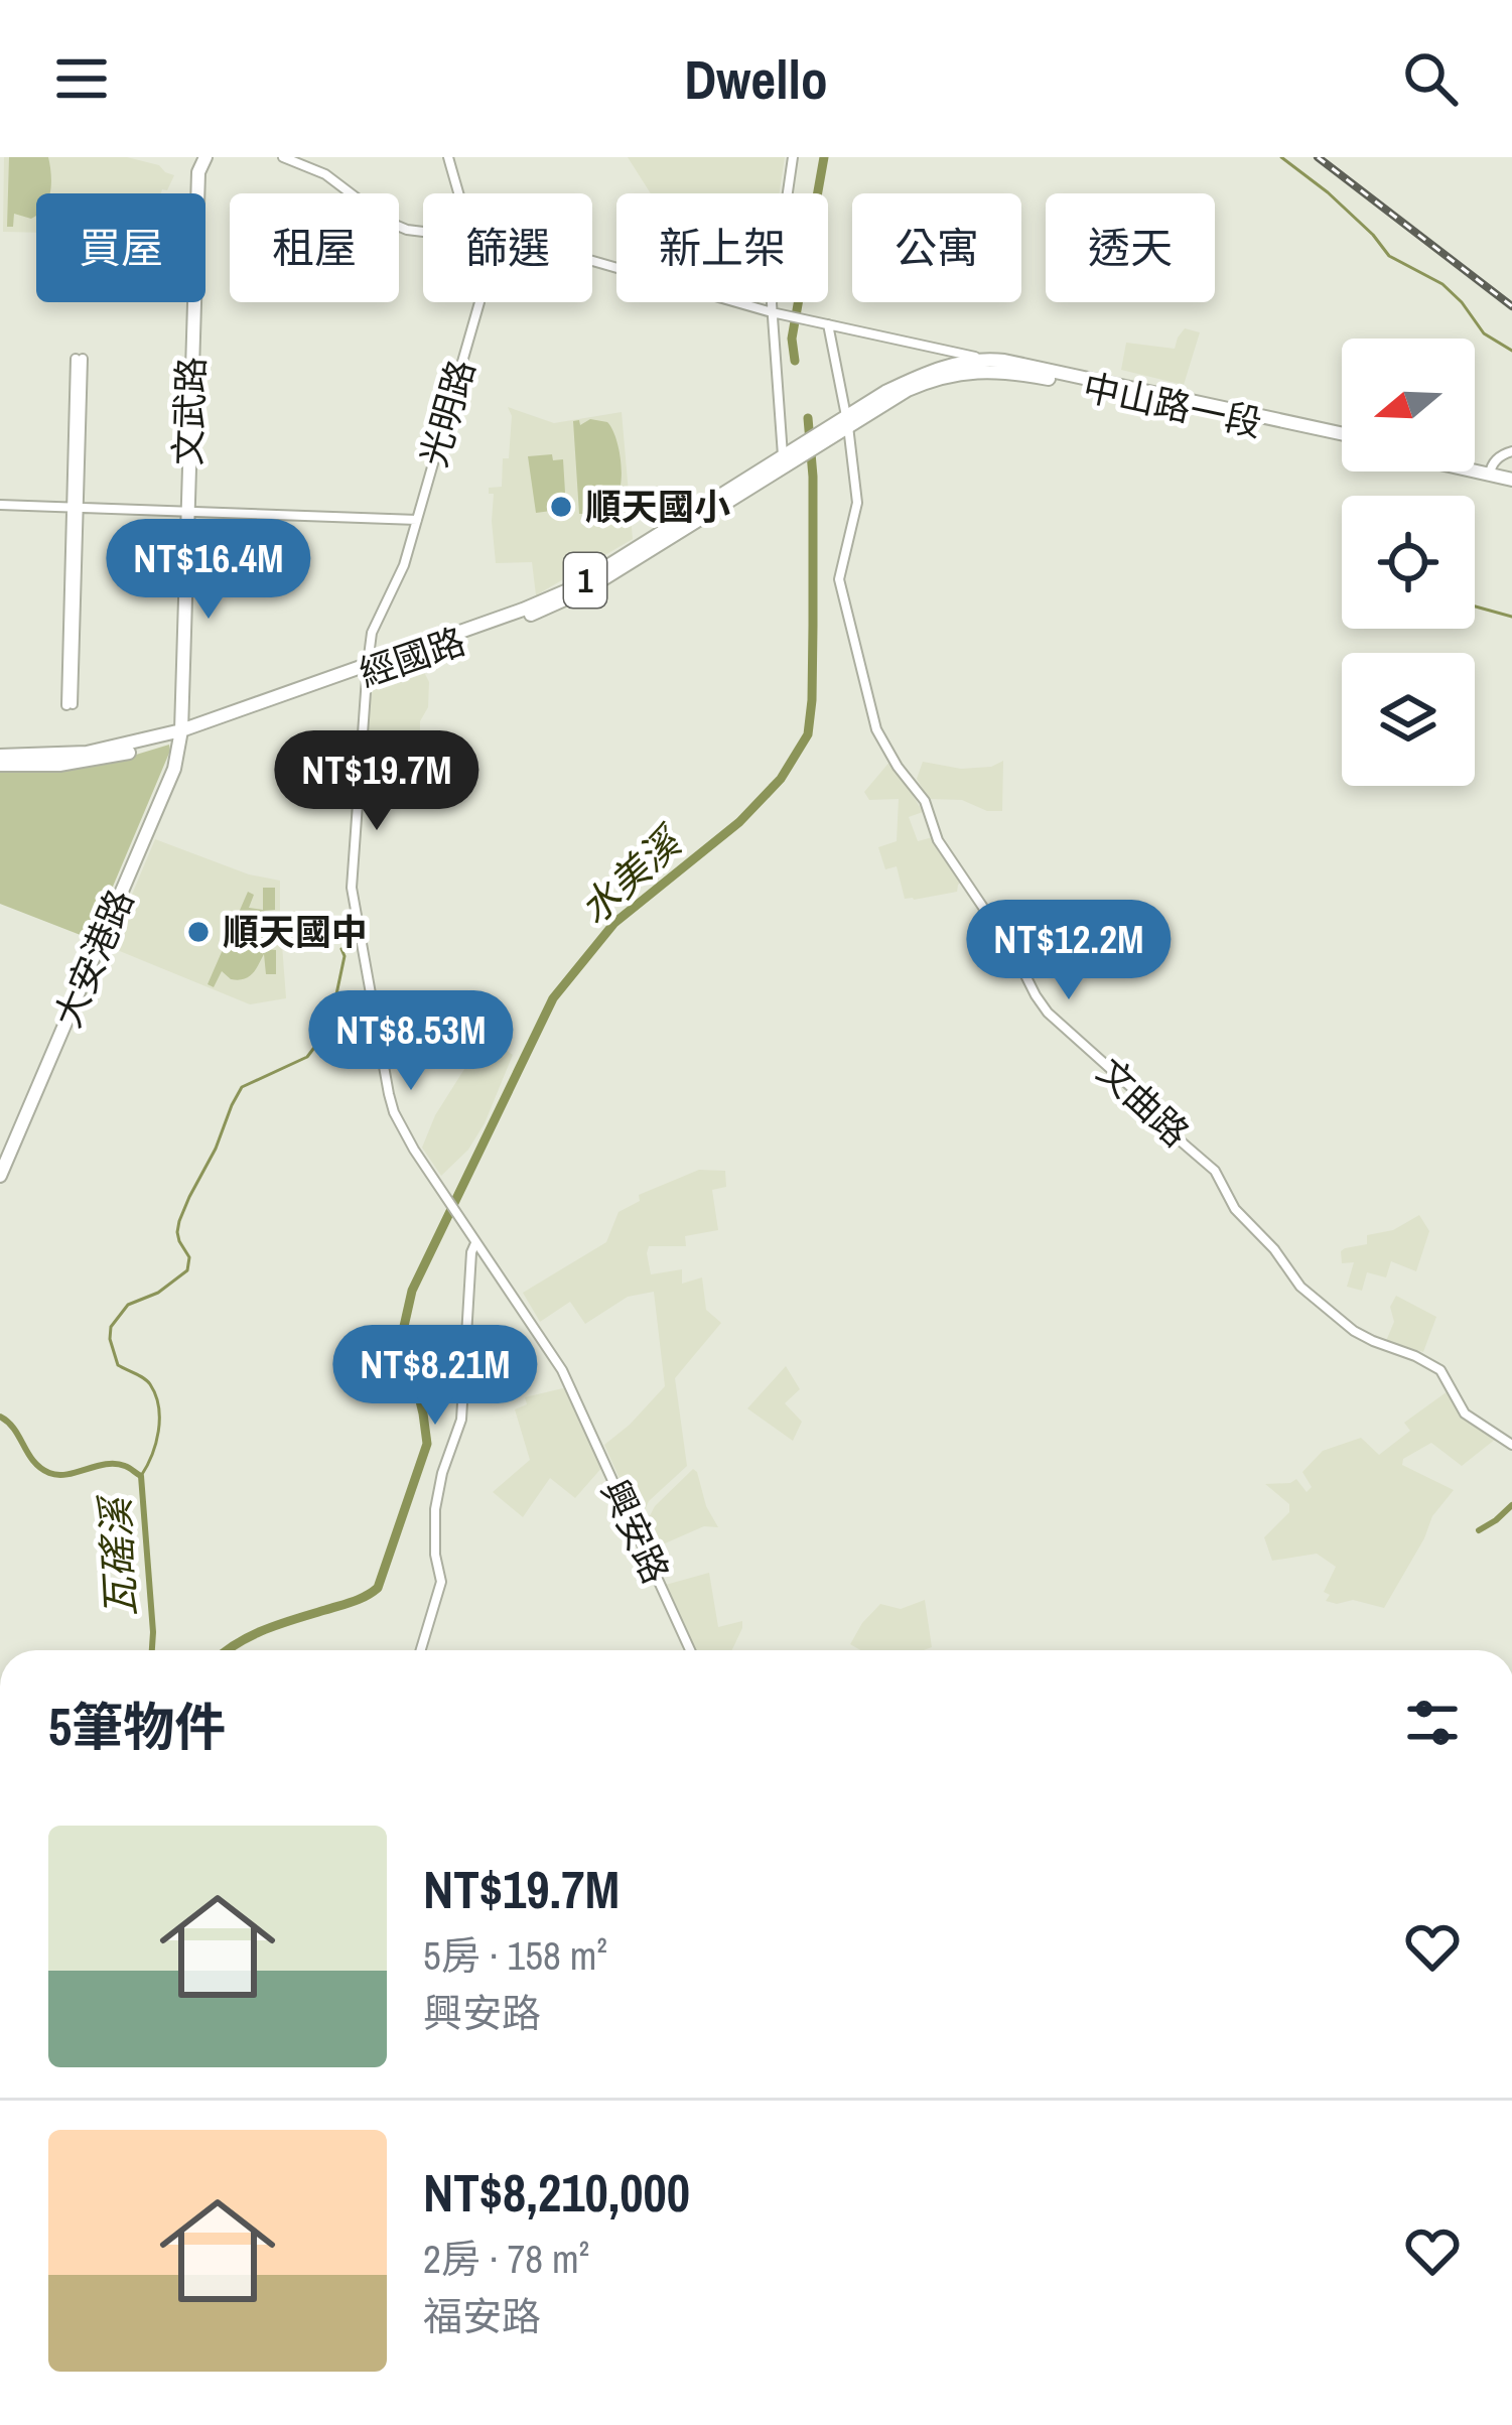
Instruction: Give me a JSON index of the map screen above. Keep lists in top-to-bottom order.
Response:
{
  "streets": {
    "main road": [
      "中山路一段",
      "文武路",
      "1",
      "經國路",
      "大安港路"
    ],
    "street": ["光明路", "文曲路", "興安路"]
  },
  "crossings": [
    ["中山路一段", "1"],
    ["中山路一段", "文曲路"],
    ["文武路", "經國路"],
    ["文武路", "大安港路"],
    ["光明路", "經國路"],
    ["光明路", "興安路"],
    ["1", "經國路"],
    ["1", "文曲路"],
    ["經國路", "大安港路"],
    ["經國路", "興安路"]
  ],
  "water": ["水美溪", "瓦磘溪"],
  "places": ["順天國小", "順天國中"],
  "north": "left",
  "page": {
    "header": "Dwello",
    "chip": [
      "買屋",
      "租屋",
      "篩選",
      "新上架",
      "公寓",
      "透天"
    ],
    "price": [
      "NT$16.4M",
      "NT$19.7M",
      "NT$12.2M",
      "NT$8.53M",
      "NT$8.21M"
    ],
    "heading": "5筆物件",
    "list": [
      {
        "name": "NT$19.7M",
        "note": "5房 · 158 m² · 興安路"
      },
      {
        "name": "NT$8,210,000",
        "note": "2房 · 78 m² · 福安路"
      }
    ]
  }
}
